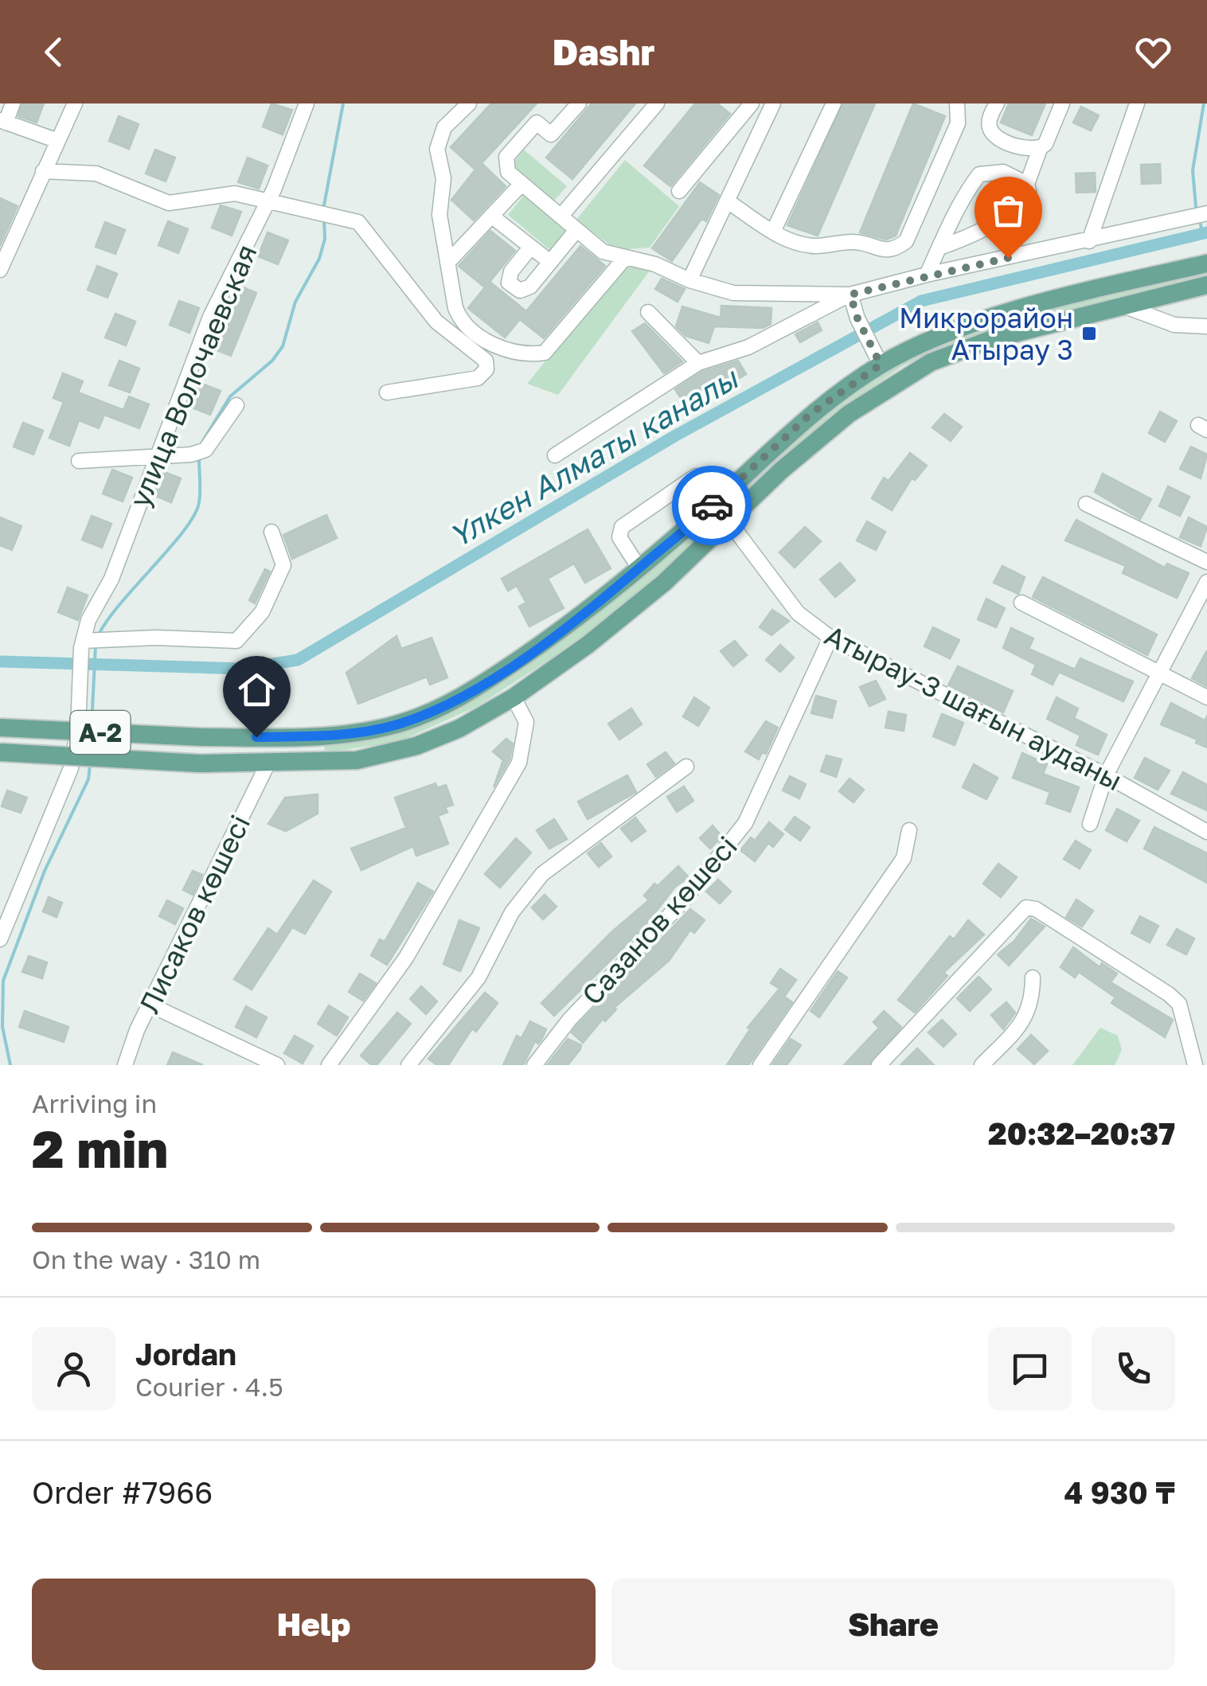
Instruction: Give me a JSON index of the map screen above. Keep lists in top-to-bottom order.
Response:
{
  "streets": {
    "main road": ["A-2"],
    "street": [
      "улица Волочаевская",
      "Атырау-3 шағын ауданы",
      "Лисаков көшесі",
      "Сазанов көшесі"
    ]
  },
  "crossings": [
    ["Атырау-3 шағын ауданы", "A-2"],
    ["Атырау-3 шағын ауданы", "Сазанов көшесі"],
    ["A-2", "Лисаков көшесі"]
  ],
  "water": ["Үлкен Алматы каналы"],
  "places": {
    "transit": ["Микрорайон Атырау 3"]
  },
  "page": {
    "header": "Dashr",
    "heading": ["2 min", "Arriving in", "20:32–20:37"],
    "panel": [
      "Jordan",
      "Courier · 4.5",
      "Order #7966",
      "4 930 ₸"
    ],
    "bar": "On the way · 310 m",
    "buttons": ["Help", "Share"]
  }
}
